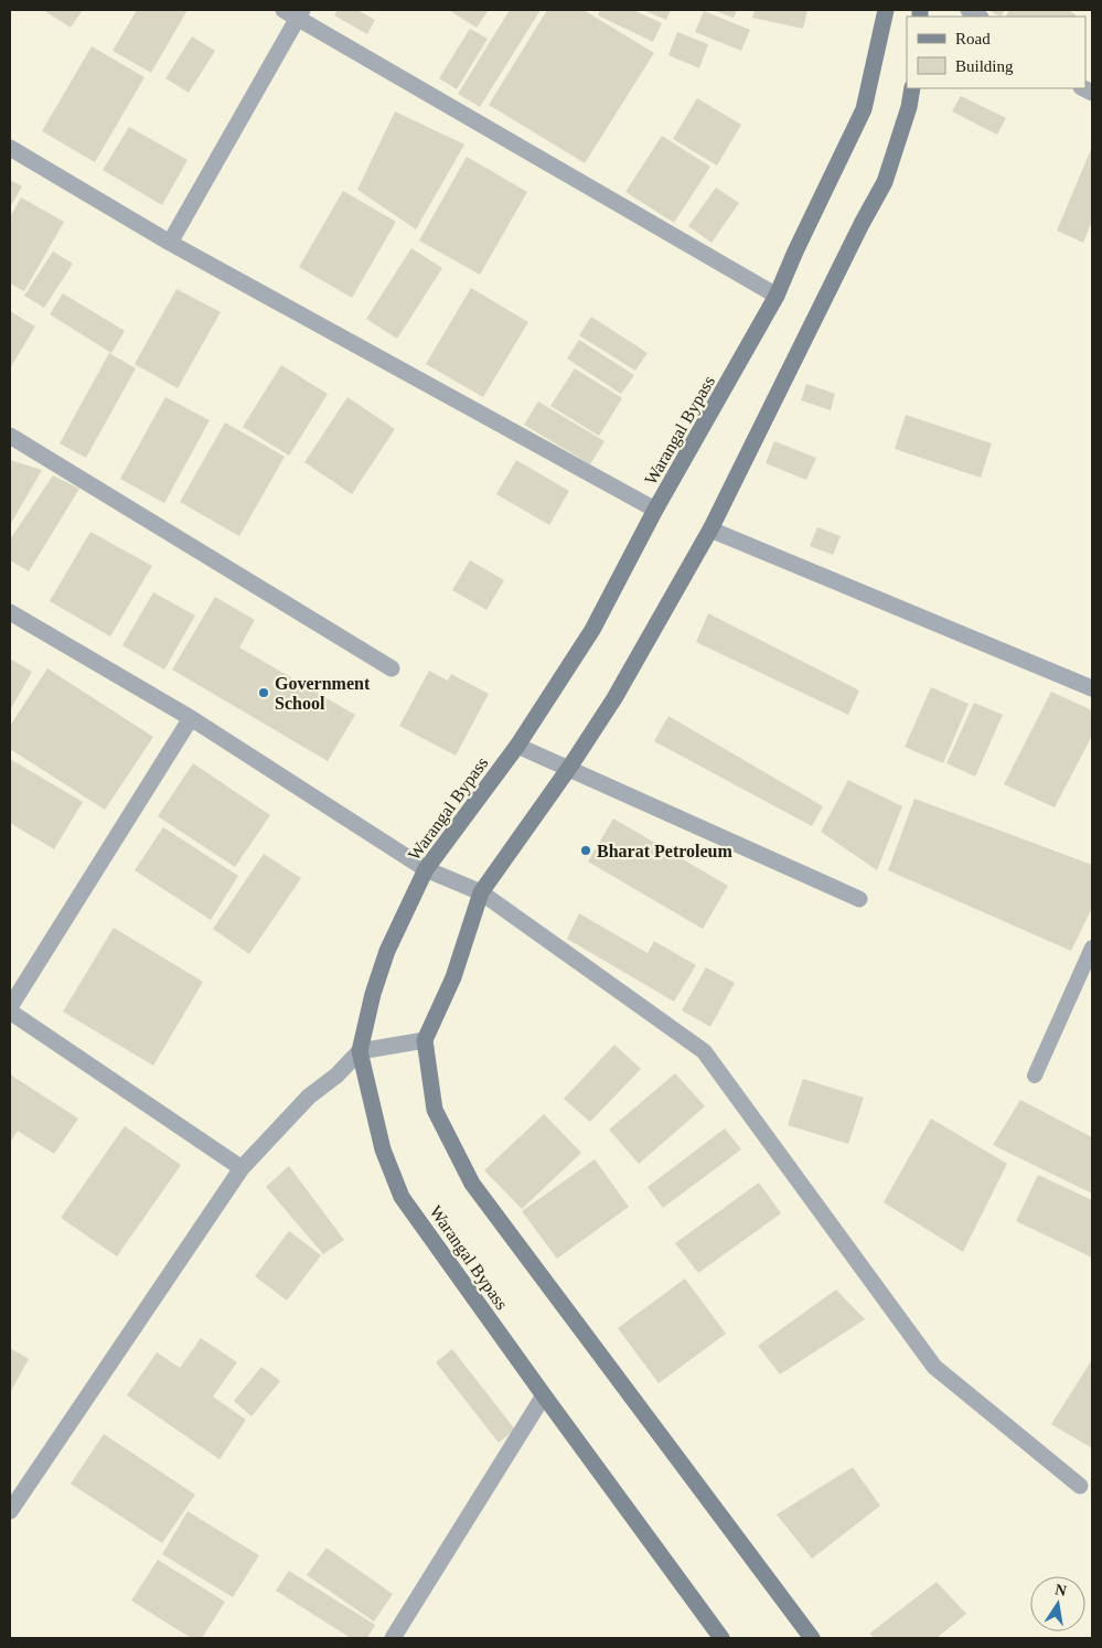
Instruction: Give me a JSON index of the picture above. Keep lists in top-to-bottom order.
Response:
{
  "streets": {
    "main road": ["Warangal Bypass"]
  },
  "places": ["Government School", "Bharat Petroleum"],
  "legend": ["Road", "Building"],
  "north": "top"
}
